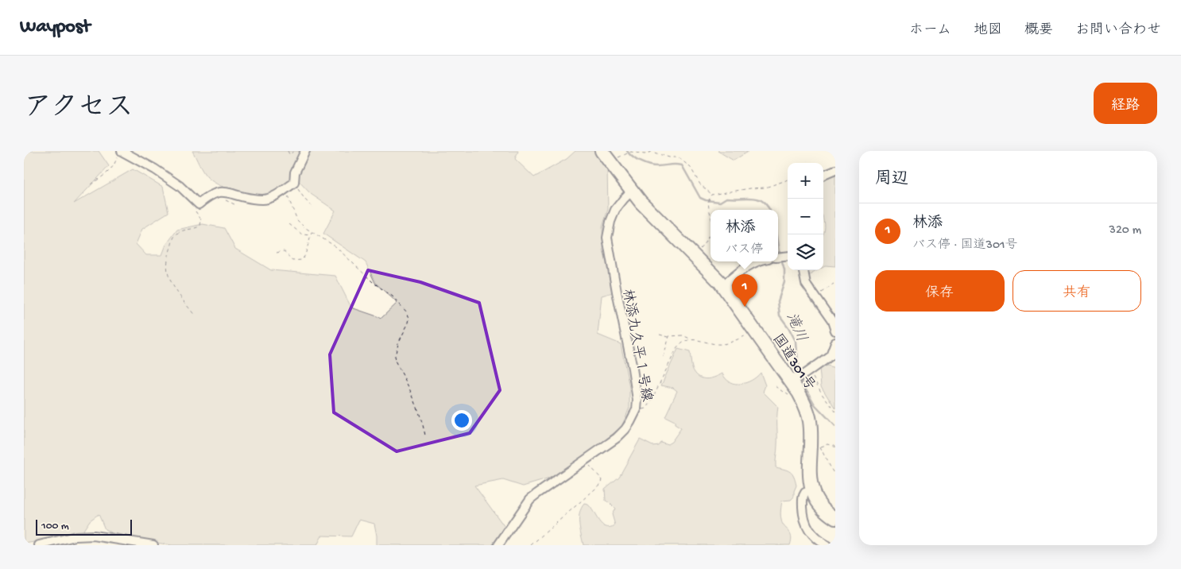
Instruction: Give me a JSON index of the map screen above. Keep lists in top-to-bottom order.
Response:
{
  "streets": {
    "highway": ["国道301号"],
    "street": ["林添九久平１号線"]
  },
  "crossings": [
    ["林添九久平１号線", "国道301号"]
  ],
  "water": ["滝川"],
  "scale_bar": "100 m",
  "page": {
    "header": "Waypost",
    "nav": [
      "ホーム",
      "地図",
      "概要",
      "お問い合わせ"
    ],
    "title": "アクセス",
    "buttons": [
      "経路",
      ["保存", "共有"]
    ],
    "heading": "周辺",
    "map_buttons": ["+", "−"],
    "list": [
      {
        "mark": "1",
        "name": "林添",
        "note": "バス停 · 国道301号",
        "value": "320 m"
      }
    ],
    "popup": ["林添", "バス停"],
    "pins": "1",
    "scale": "100 m"
  }
}
